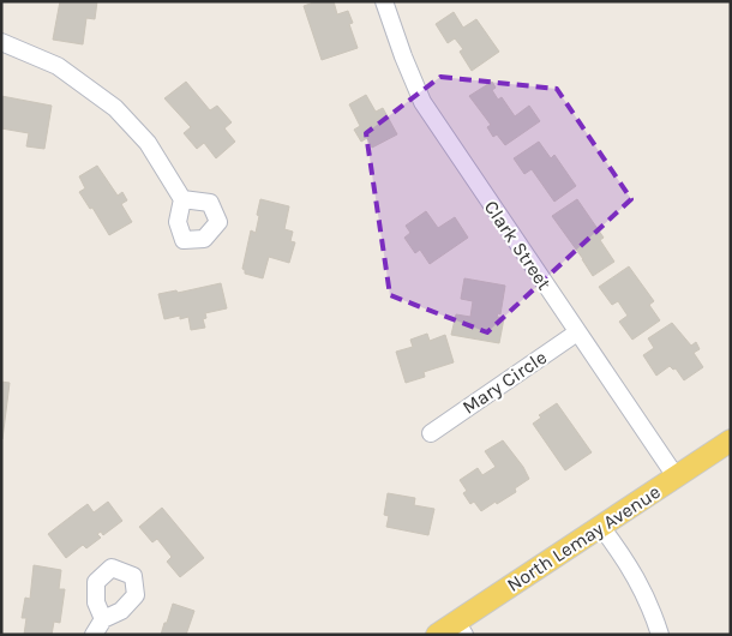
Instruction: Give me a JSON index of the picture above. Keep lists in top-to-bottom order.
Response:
{
  "streets": {
    "main road": ["North Lemay Avenue"],
    "street": ["Clark Street", "Mary Circle"]
  },
  "crossings": [
    ["Clark Street", "Mary Circle"],
    ["Clark Street", "North Lemay Avenue"]
  ]
}
